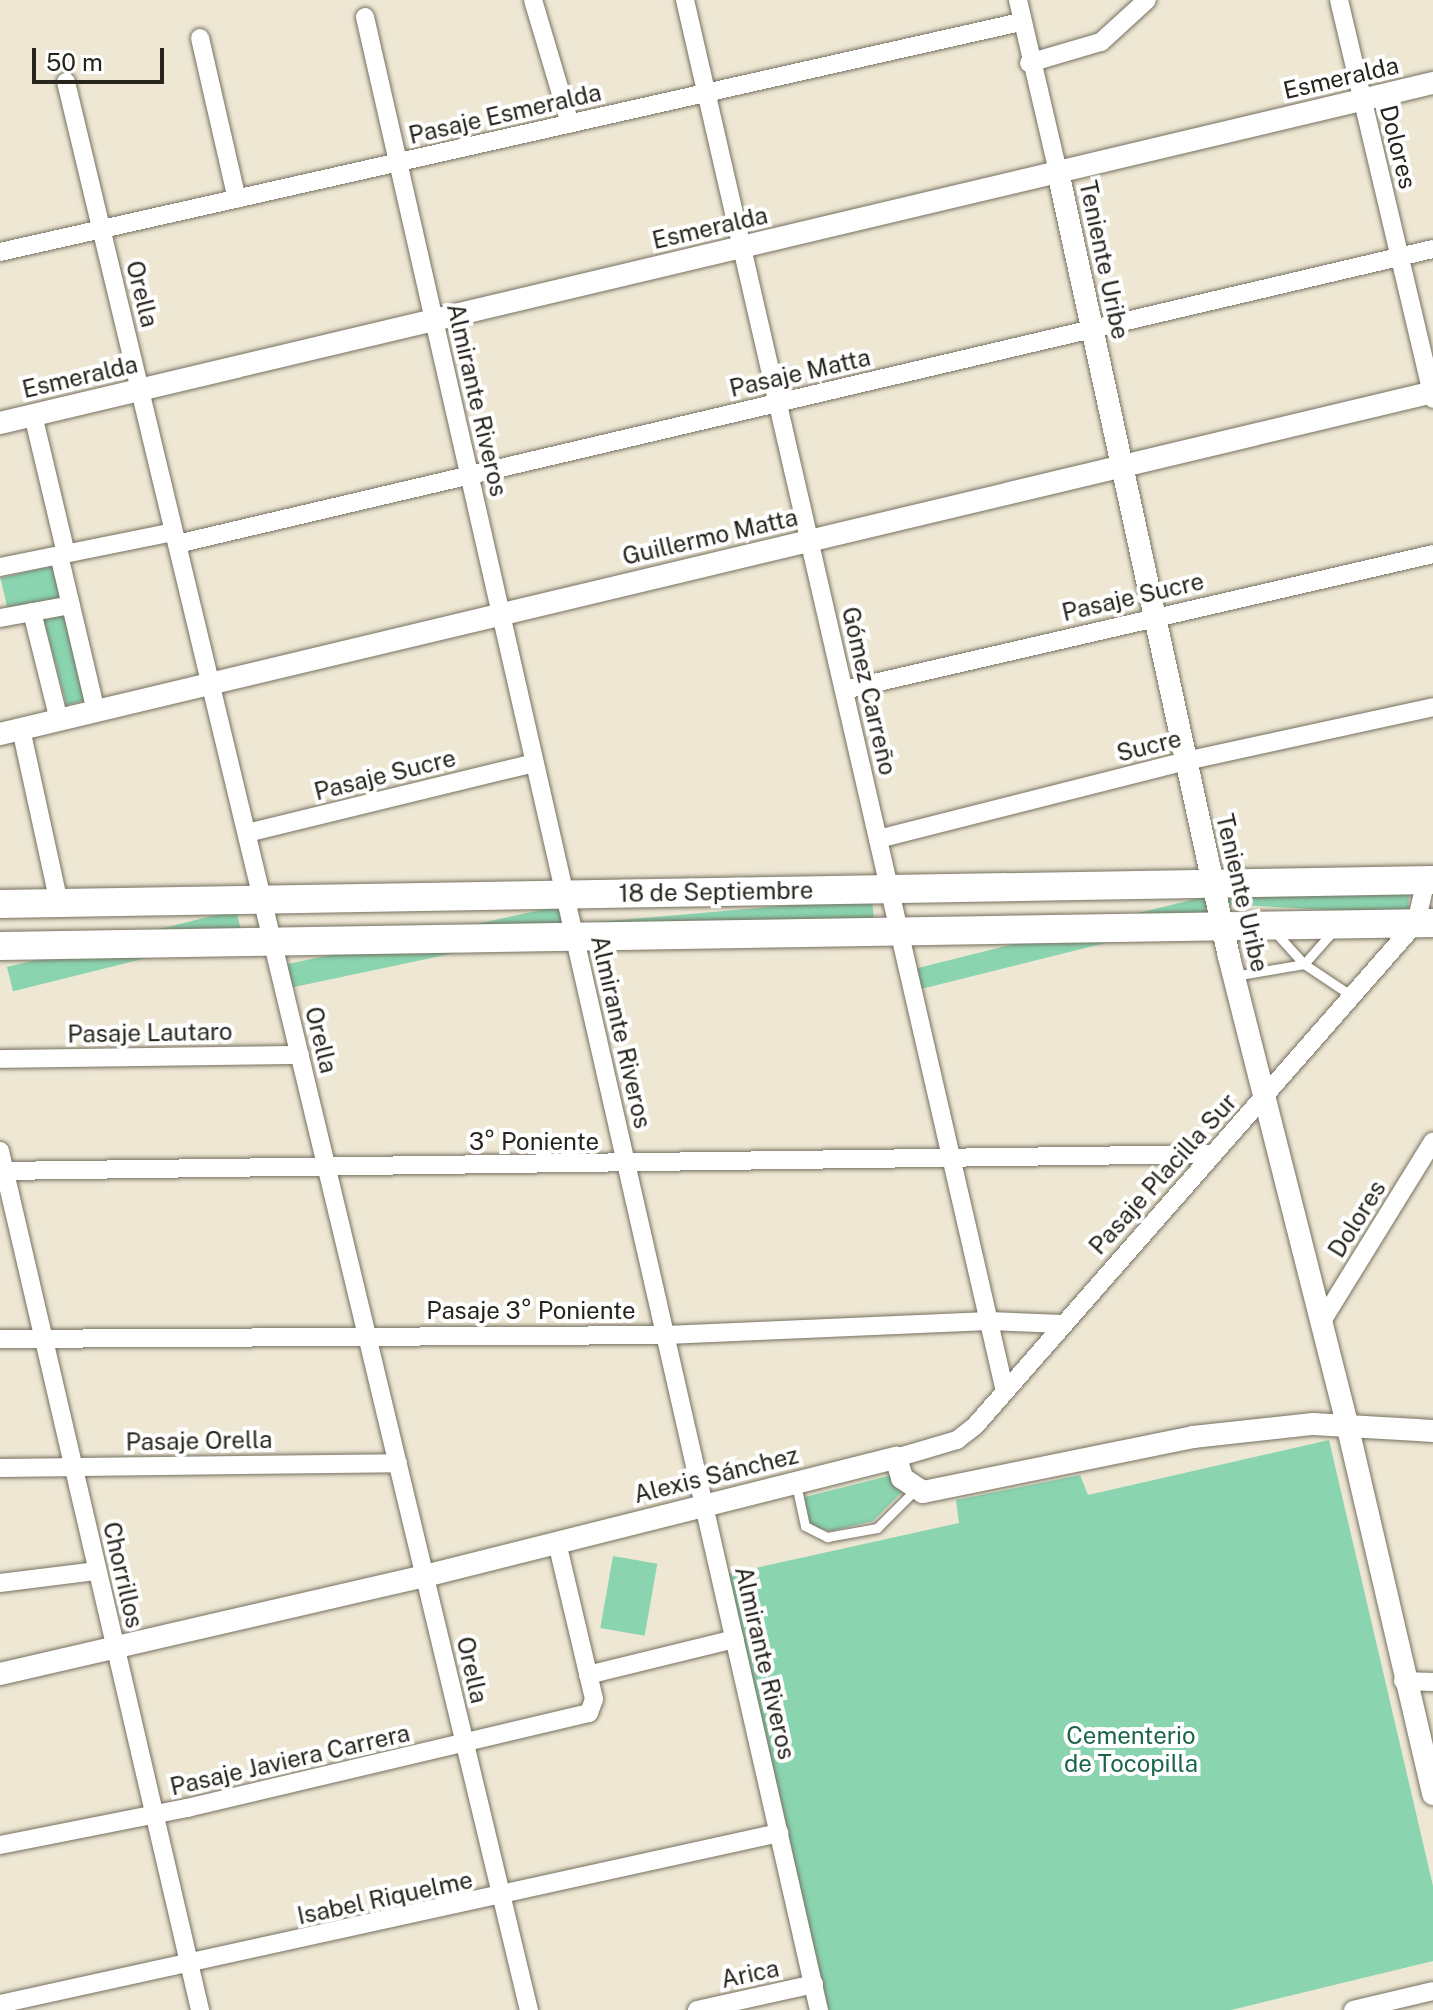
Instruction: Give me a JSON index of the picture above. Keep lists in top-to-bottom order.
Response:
{
  "streets": {
    "main road": ["18 de Septiembre"],
    "street": [
      "Esmeralda",
      "Pasaje Esmeralda",
      "Dolores",
      "Teniente Uribe",
      "Orella",
      "Pasaje Matta",
      "Almirante Riveros",
      "Guillermo Matta",
      "Pasaje Sucre",
      "Gómez Carreño",
      "Sucre",
      "Pasaje Lautaro",
      "3° Poniente",
      "Pasaje Placilla Sur",
      "Pasaje 3° Poniente",
      "Pasaje Orella",
      "Alexis Sánchez",
      "Chorrillos",
      "Pasaje Javiera Carrera",
      "Isabel Riquelme",
      "Arica"
    ]
  },
  "crossings": [
    ["Esmeralda", "Dolores"],
    ["Esmeralda", "Teniente Uribe"],
    ["Esmeralda", "Orella"],
    ["Esmeralda", "Almirante Riveros"],
    ["Esmeralda", "Gómez Carreño"],
    ["Pasaje Esmeralda", "Teniente Uribe"],
    ["Pasaje Esmeralda", "Orella"],
    ["Pasaje Esmeralda", "Almirante Riveros"],
    ["Pasaje Esmeralda", "Gómez Carreño"],
    ["Dolores", "Teniente Uribe"],
    ["Dolores", "Pasaje Matta"],
    ["Dolores", "Guillermo Matta"],
    ["Teniente Uribe", "Pasaje Matta"],
    ["Teniente Uribe", "Guillermo Matta"],
    ["Teniente Uribe", "Pasaje Sucre"],
    ["Teniente Uribe", "Sucre"],
    ["Teniente Uribe", "18 de Septiembre"],
    ["Teniente Uribe", "Pasaje Placilla Sur"],
    ["Orella", "Pasaje Matta"],
    ["Orella", "Guillermo Matta"],
    ["Orella", "Pasaje Sucre"],
    ["Orella", "18 de Septiembre"],
    ["Orella", "Pasaje Lautaro"],
    ["Orella", "3° Poniente"],
    ["Orella", "Pasaje 3° Poniente"],
    ["Orella", "Pasaje Orella"],
    ["Orella", "Alexis Sánchez"],
    ["Orella", "Pasaje Javiera Carrera"],
    ["Orella", "Isabel Riquelme"],
    ["Pasaje Matta", "Almirante Riveros"],
    ["Pasaje Matta", "Gómez Carreño"],
    ["Almirante Riveros", "Guillermo Matta"],
    ["Almirante Riveros", "Pasaje Sucre"],
    ["Almirante Riveros", "18 de Septiembre"],
    ["Almirante Riveros", "3° Poniente"],
    ["Almirante Riveros", "Pasaje 3° Poniente"],
    ["Almirante Riveros", "Alexis Sánchez"],
    ["Almirante Riveros", "Isabel Riquelme"],
    ["Almirante Riveros", "Arica"],
    ["Guillermo Matta", "Gómez Carreño"],
    ["Pasaje Sucre", "Gómez Carreño"],
    ["Gómez Carreño", "Sucre"],
    ["Gómez Carreño", "18 de Septiembre"],
    ["Gómez Carreño", "3° Poniente"],
    ["Gómez Carreño", "Pasaje Placilla Sur"],
    ["Gómez Carreño", "Pasaje 3° Poniente"],
    ["18 de Septiembre", "Pasaje Placilla Sur"],
    ["3° Poniente", "Pasaje Placilla Sur"],
    ["3° Poniente", "Chorrillos"],
    ["Pasaje Placilla Sur", "Pasaje 3° Poniente"],
    ["Pasaje Placilla Sur", "Alexis Sánchez"],
    ["Pasaje 3° Poniente", "Chorrillos"],
    ["Pasaje Orella", "Chorrillos"],
    ["Alexis Sánchez", "Chorrillos"],
    ["Chorrillos", "Pasaje Javiera Carrera"],
    ["Chorrillos", "Isabel Riquelme"]
  ],
  "parks": ["Cementerio de Tocopilla"],
  "scale_bar": "50 m"
}
